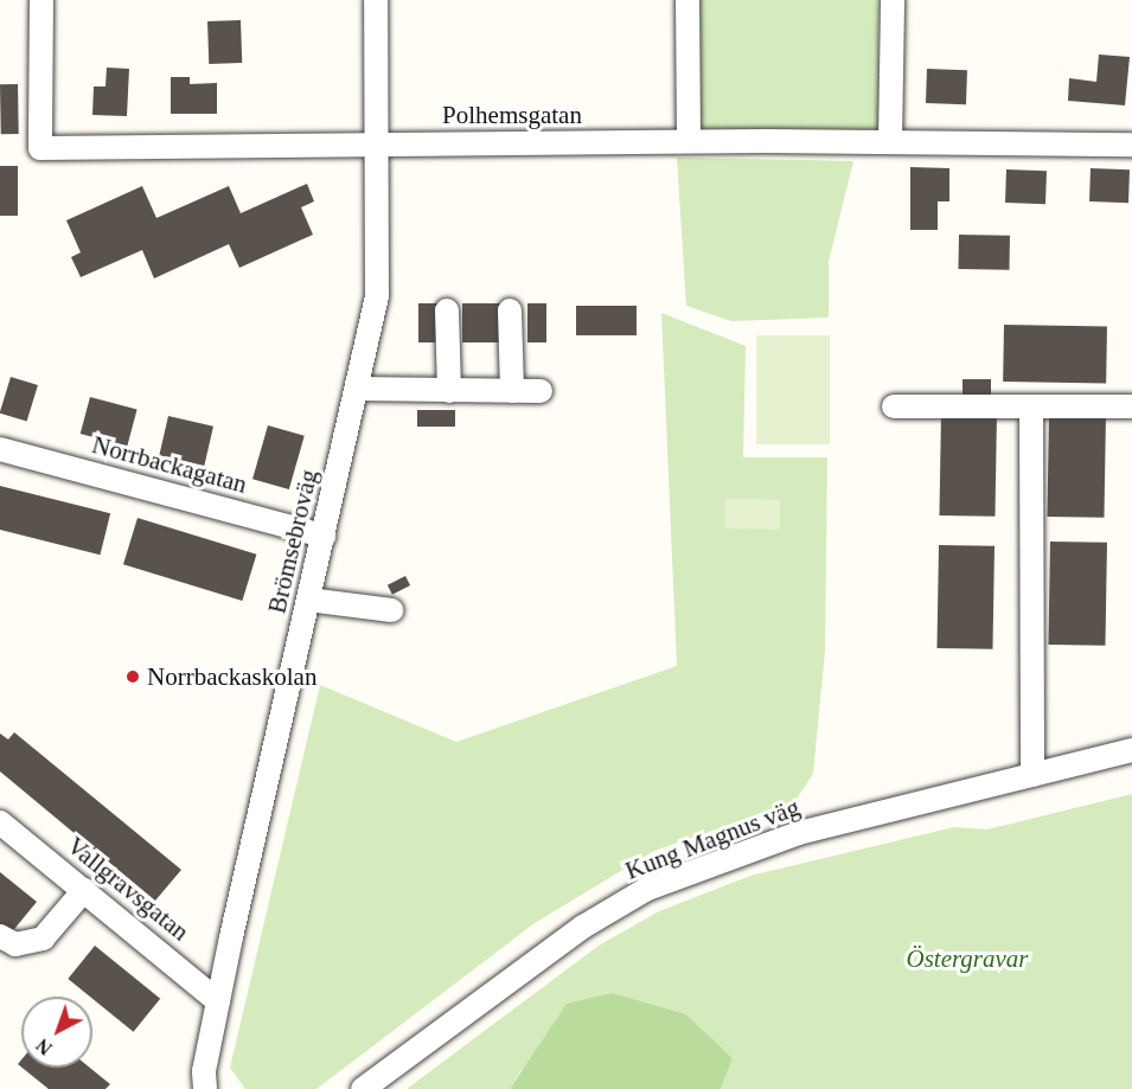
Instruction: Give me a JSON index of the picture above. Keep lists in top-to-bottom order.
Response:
{
  "streets": {
    "street": [
      "Polhemsgatan",
      "Norrbackagatan",
      "Brömsebroväg",
      "Kung Magnus väg",
      "Vallgravsgatan"
    ]
  },
  "crossings": [
    ["Polhemsgatan", "Brömsebroväg"],
    ["Norrbackagatan", "Brömsebroväg"],
    ["Brömsebroväg", "Vallgravsgatan"]
  ],
  "parks": ["Östergravar"],
  "places": ["Norrbackaskolan"],
  "north": "bottom left"
}
